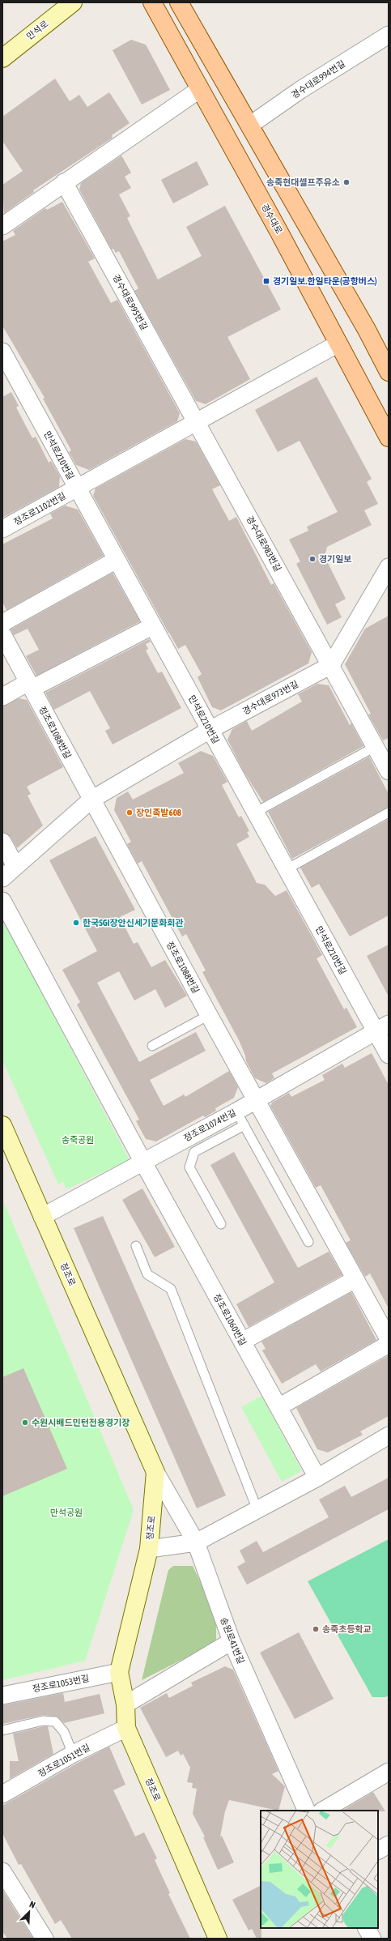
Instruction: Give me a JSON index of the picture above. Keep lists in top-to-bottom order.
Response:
{
  "streets": {
    "main road": ["경수대로"],
    "street": [
      "만석로",
      "경수대로994번길",
      "경수대로995번길",
      "만석로210번길",
      "정조로1102번길",
      "경수대로983번길",
      "경수대로973번길",
      "정조로1088번길",
      "정조로1074번길",
      "정조로",
      "정조로1060번길",
      "송원로41번길",
      "정조로1053번길",
      "정조로1051번길"
    ]
  },
  "crossings": [
    ["경수대로995번길", "경수대로983번길"],
    ["만석로210번길", "정조로1102번길"],
    ["만석로210번길", "경수대로973번길"],
    ["만석로210번길", "정조로1074번길"],
    ["경수대로983번길", "경수대로973번길"],
    ["정조로1088번길", "정조로1074번길"],
    ["정조로1074번길", "정조로"],
    ["정조로1074번길", "정조로1060번길"],
    ["정조로", "송원로41번길"],
    ["정조로", "정조로1053번길"],
    ["정조로", "정조로1051번길"]
  ],
  "parks": ["송죽공원", "만석공원"],
  "places": {
    "other": [
      "송죽현대셀프주유소",
      "경기일보",
      "장인족발608",
      "한국SGI장안신세기문화회관",
      "수원시배드민턴전용경기장",
      "송죽초등학교"
    ],
    "transit": ["경기일보.한일타운(공항버스)"]
  },
  "north": "top right"
}
